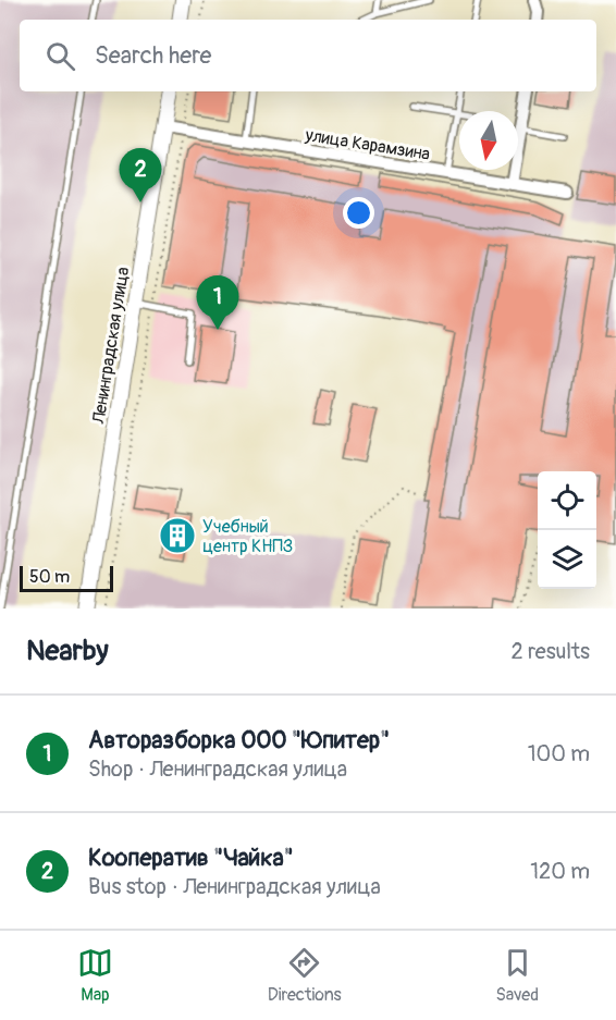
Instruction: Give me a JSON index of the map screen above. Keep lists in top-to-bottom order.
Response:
{
  "streets": {
    "main road": ["Ленинградская улица"],
    "street": ["улица Карамзина"]
  },
  "crossings": [
    ["улица Карамзина", "Ленинградская улица"]
  ],
  "places": {
    "building": ["Учебный центр КНПЗ"]
  },
  "scale_bar": "50 m",
  "north": "bottom",
  "page": {
    "search": "Search here",
    "pins": ["2", "1"],
    "scale": "50 m",
    "heading": ["Nearby", "2 results"],
    "list": [
      {
        "mark": "1",
        "name": "Авторазборка ООО \"Юпитер\"",
        "note": "Shop · Ленинградская улица",
        "value": "100 m"
      },
      {
        "mark": "2",
        "name": "Кооператив \"Чайка\"",
        "note": "Bus stop · Ленинградская улица",
        "value": "120 m"
      }
    ],
    "nav": ["Map", "Directions", "Saved"]
  }
}
